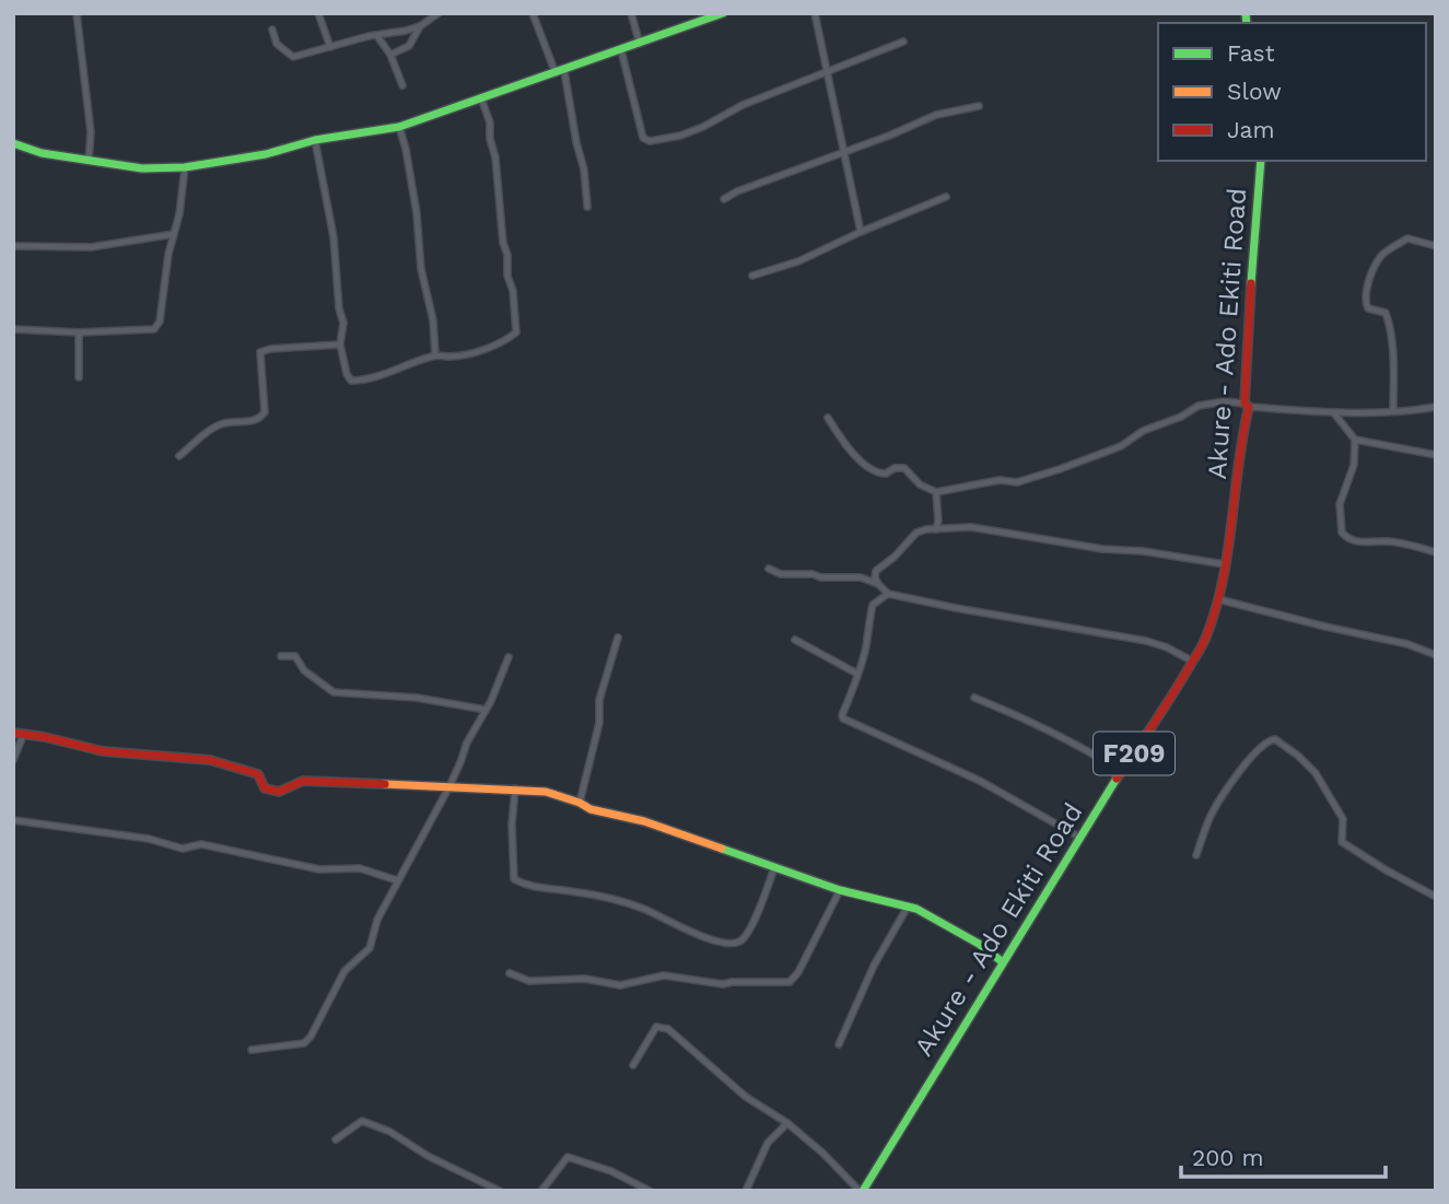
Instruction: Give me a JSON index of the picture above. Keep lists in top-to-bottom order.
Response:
{
  "streets": {
    "street": ["Akure - Ado Ekiti Road", "F209"]
  },
  "legend": ["Fast", "Slow", "Jam"],
  "scale_bar": "200 m"
}
